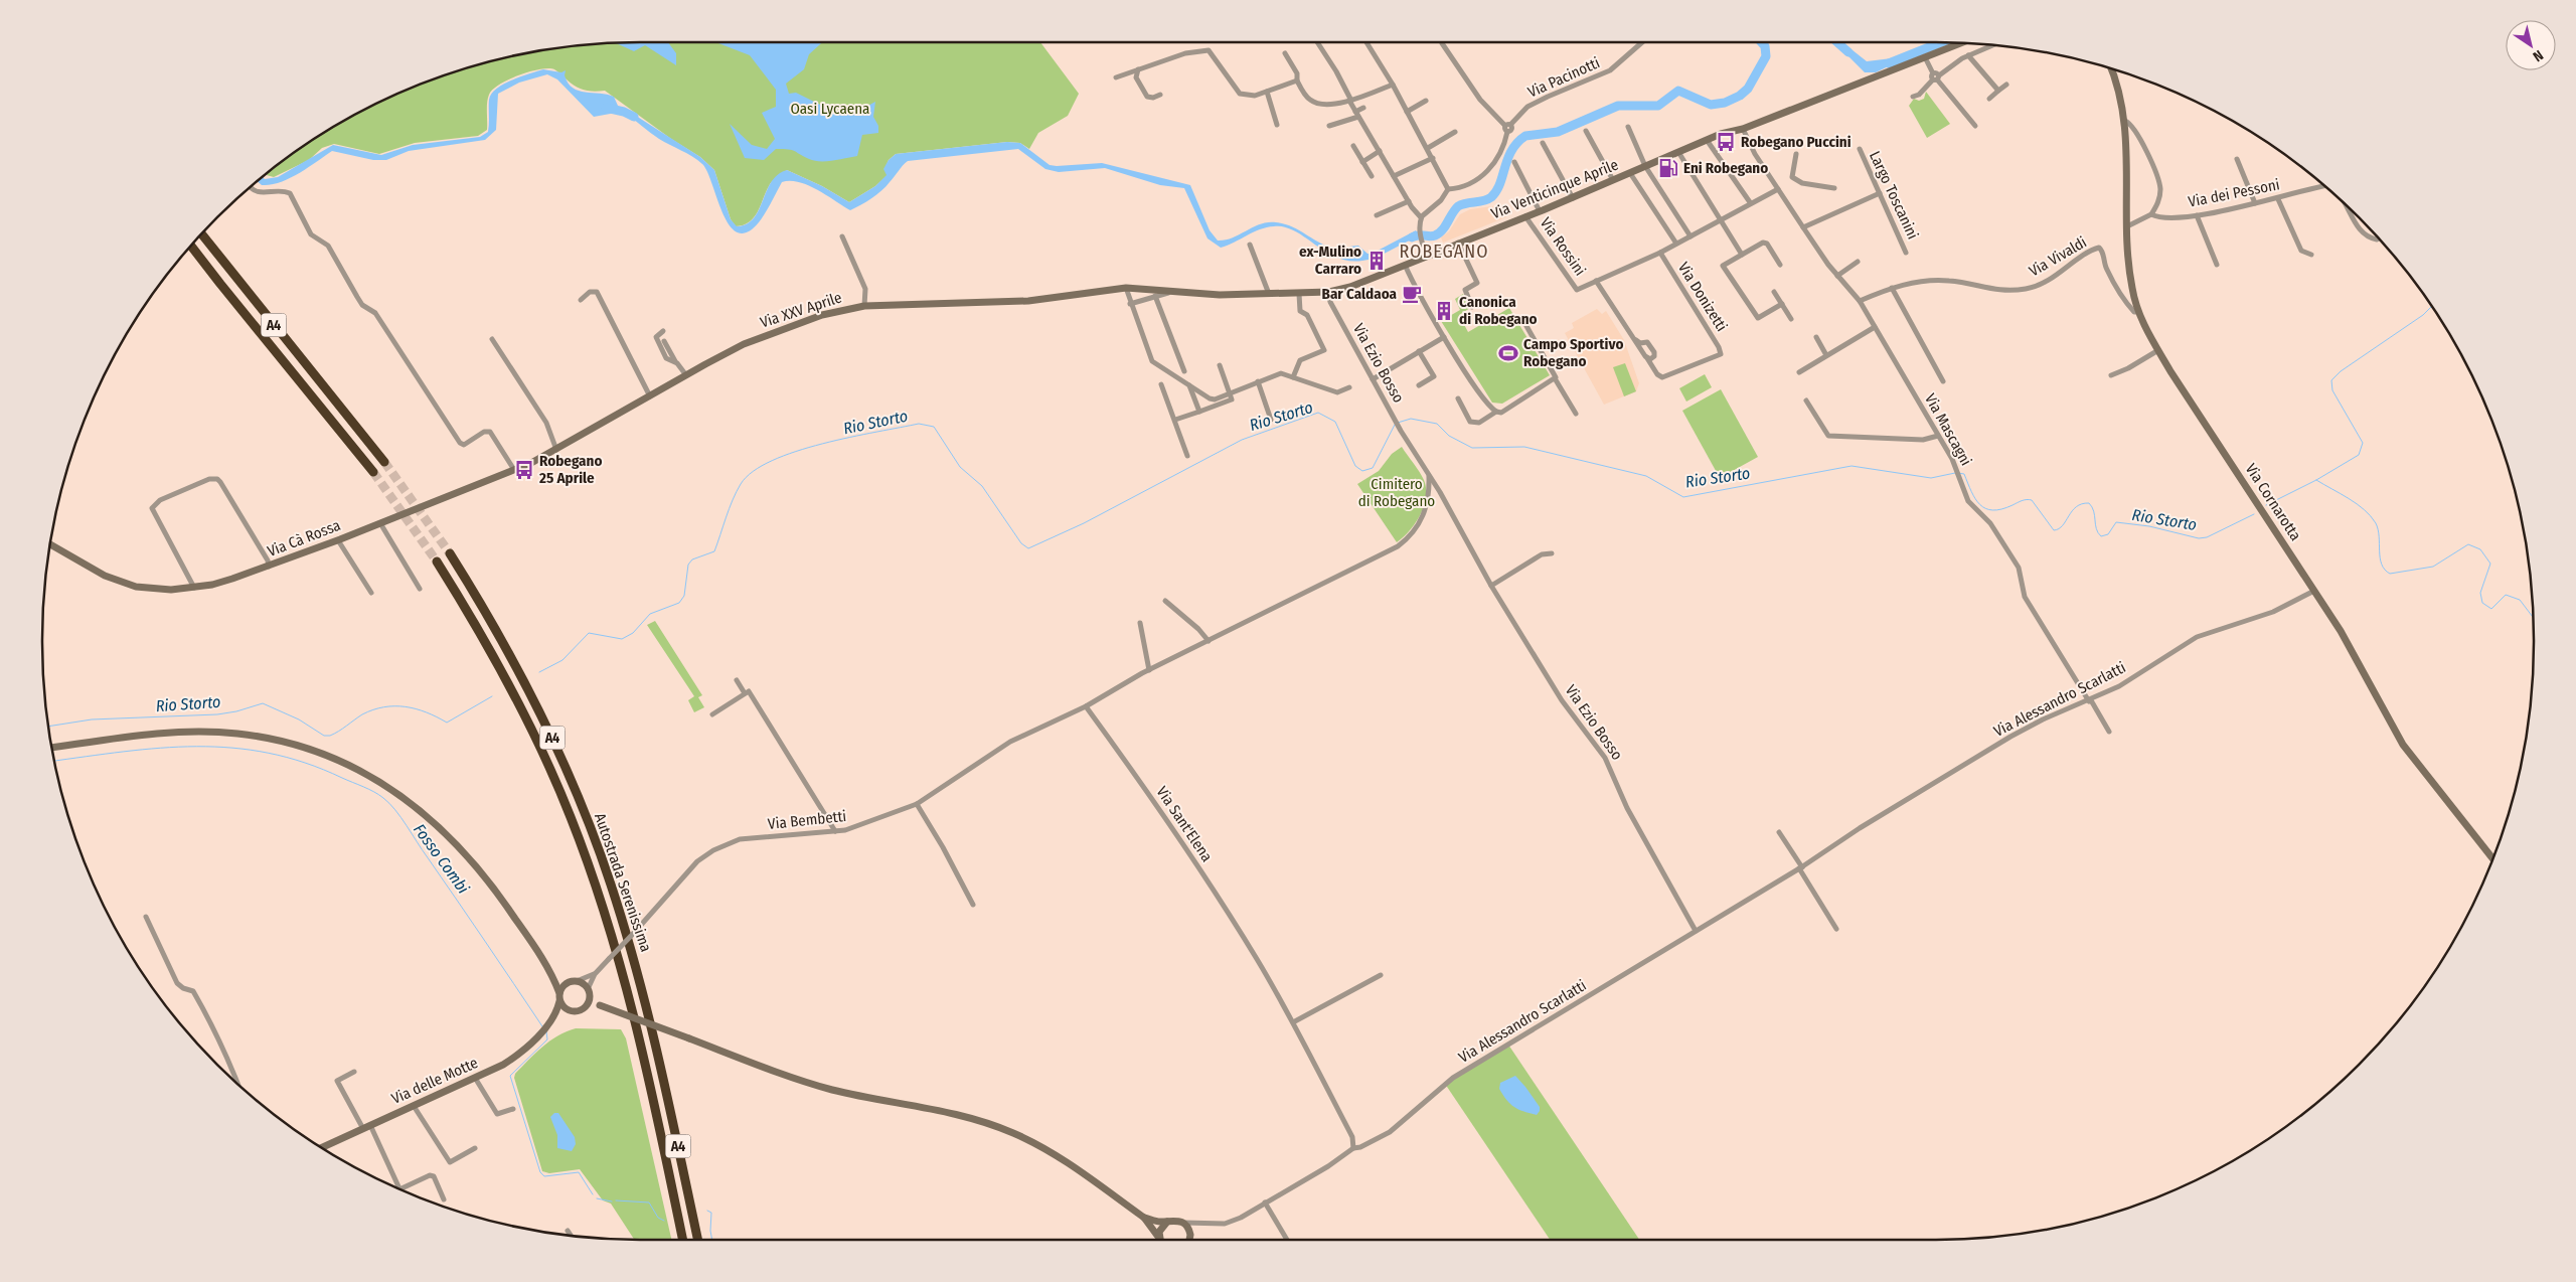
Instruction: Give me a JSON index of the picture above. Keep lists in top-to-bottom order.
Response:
{
  "streets": {
    "highway": ["A4", "Autostrada Serenissima"],
    "main road": [
      "Via Venticinque Aprile",
      "Via XXV Aprile",
      "Via Cornarotta",
      "Via Cà Rossa",
      "Via delle Motte"
    ],
    "street": [
      "Via Pacinotti",
      "Via dei Pessoni",
      "Largo Toscanini",
      "Via Rossini",
      "Via Vivaldi",
      "Via Donizetti",
      "Via Ezio Bosso",
      "Via Mascagni",
      "Via Alessandro Scarlatti",
      "Via Bembetti",
      "Via Sant'Elena"
    ]
  },
  "crossings": [
    ["Via Venticinque Aprile", "Via Rossini"],
    ["Via Venticinque Aprile", "Via XXV Aprile"],
    ["Via Venticinque Aprile", "Via Ezio Bosso"],
    ["Via Venticinque Aprile", "Via Mascagni"],
    ["Via dei Pessoni", "Via Cornarotta"],
    ["Via Rossini", "Via Donizetti"],
    ["Via Vivaldi", "Via Mascagni"],
    ["Via Vivaldi", "Via Cornarotta"],
    ["Via Donizetti", "Via Mascagni"],
    ["Via XXV Aprile", "Via Cà Rossa"],
    ["Via Ezio Bosso", "Via Alessandro Scarlatti"],
    ["Via Mascagni", "Via Alessandro Scarlatti"],
    ["Via Cornarotta", "Via Alessandro Scarlatti"],
    ["Via Alessandro Scarlatti", "Via Sant'Elena"],
    ["Via Bembetti", "Via Sant'Elena"]
  ],
  "districts": ["ROBEGANO"],
  "water": ["Rio Storto", "Fosso Combi"],
  "parks": ["Oasi Lycaena", "Cimitero di Robegano"],
  "places": {
    "bus stop": ["Robegano Puccini", "Robegano 25 Aprile"],
    "fuel station": ["Eni Robegano"],
    "building": ["ex-Mulino Carraro", "Canonica di Robegano"],
    "cafe": ["Bar Caldaoa"],
    "sports": ["Campo Sportivo Robegano"]
  },
  "north": "bottom right"
}
